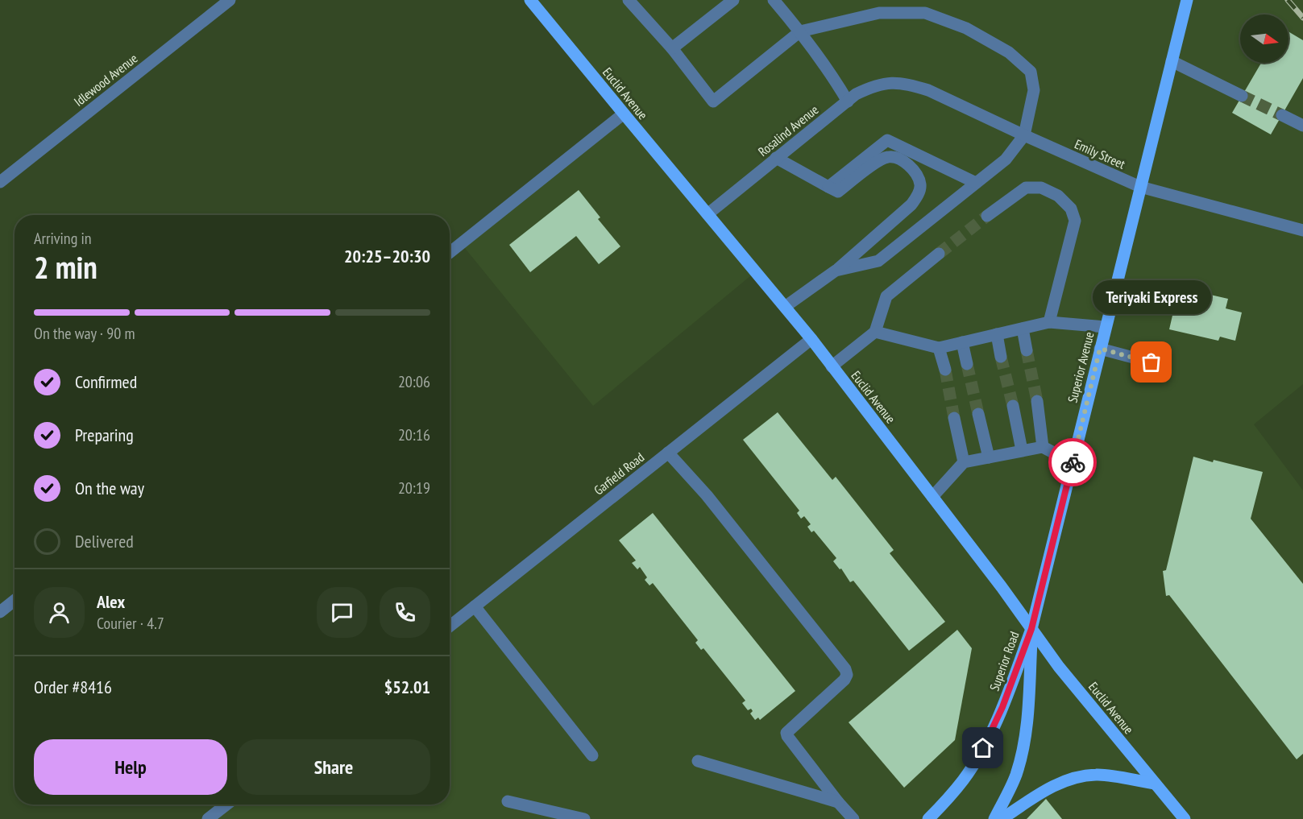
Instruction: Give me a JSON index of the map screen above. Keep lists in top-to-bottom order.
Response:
{
  "streets": {
    "main road": ["Euclid Avenue", "Superior Avenue", "Superior Road"],
    "street": [
      "Idlewood Avenue",
      "Rosalind Avenue",
      "Emily Street",
      "Garfield Road"
    ]
  },
  "crossings": [
    ["Euclid Avenue", "Rosalind Avenue"],
    ["Euclid Avenue", "Superior Avenue"],
    ["Euclid Avenue", "Garfield Road"],
    ["Euclid Avenue", "Superior Road"],
    ["Rosalind Avenue", "Emily Street"],
    ["Emily Street", "Superior Avenue"],
    ["Superior Avenue", "Superior Road"]
  ],
  "places": ["Teriyaki Express"],
  "north": "right",
  "page": {
    "heading": ["2 min", "Arriving in", "20:25–20:30"],
    "panel": [
      "Alex",
      "Courier · 4.7",
      "Order #8416",
      "$52.01"
    ],
    "bubble": "Teriyaki Express",
    "bar": "On the way · 90 m",
    "list": [
      ["Confirmed", "20:06"],
      ["Preparing", "20:16"],
      ["On the way", "20:19"],
      "Delivered"
    ],
    "buttons": ["Help", "Share"]
  }
}
